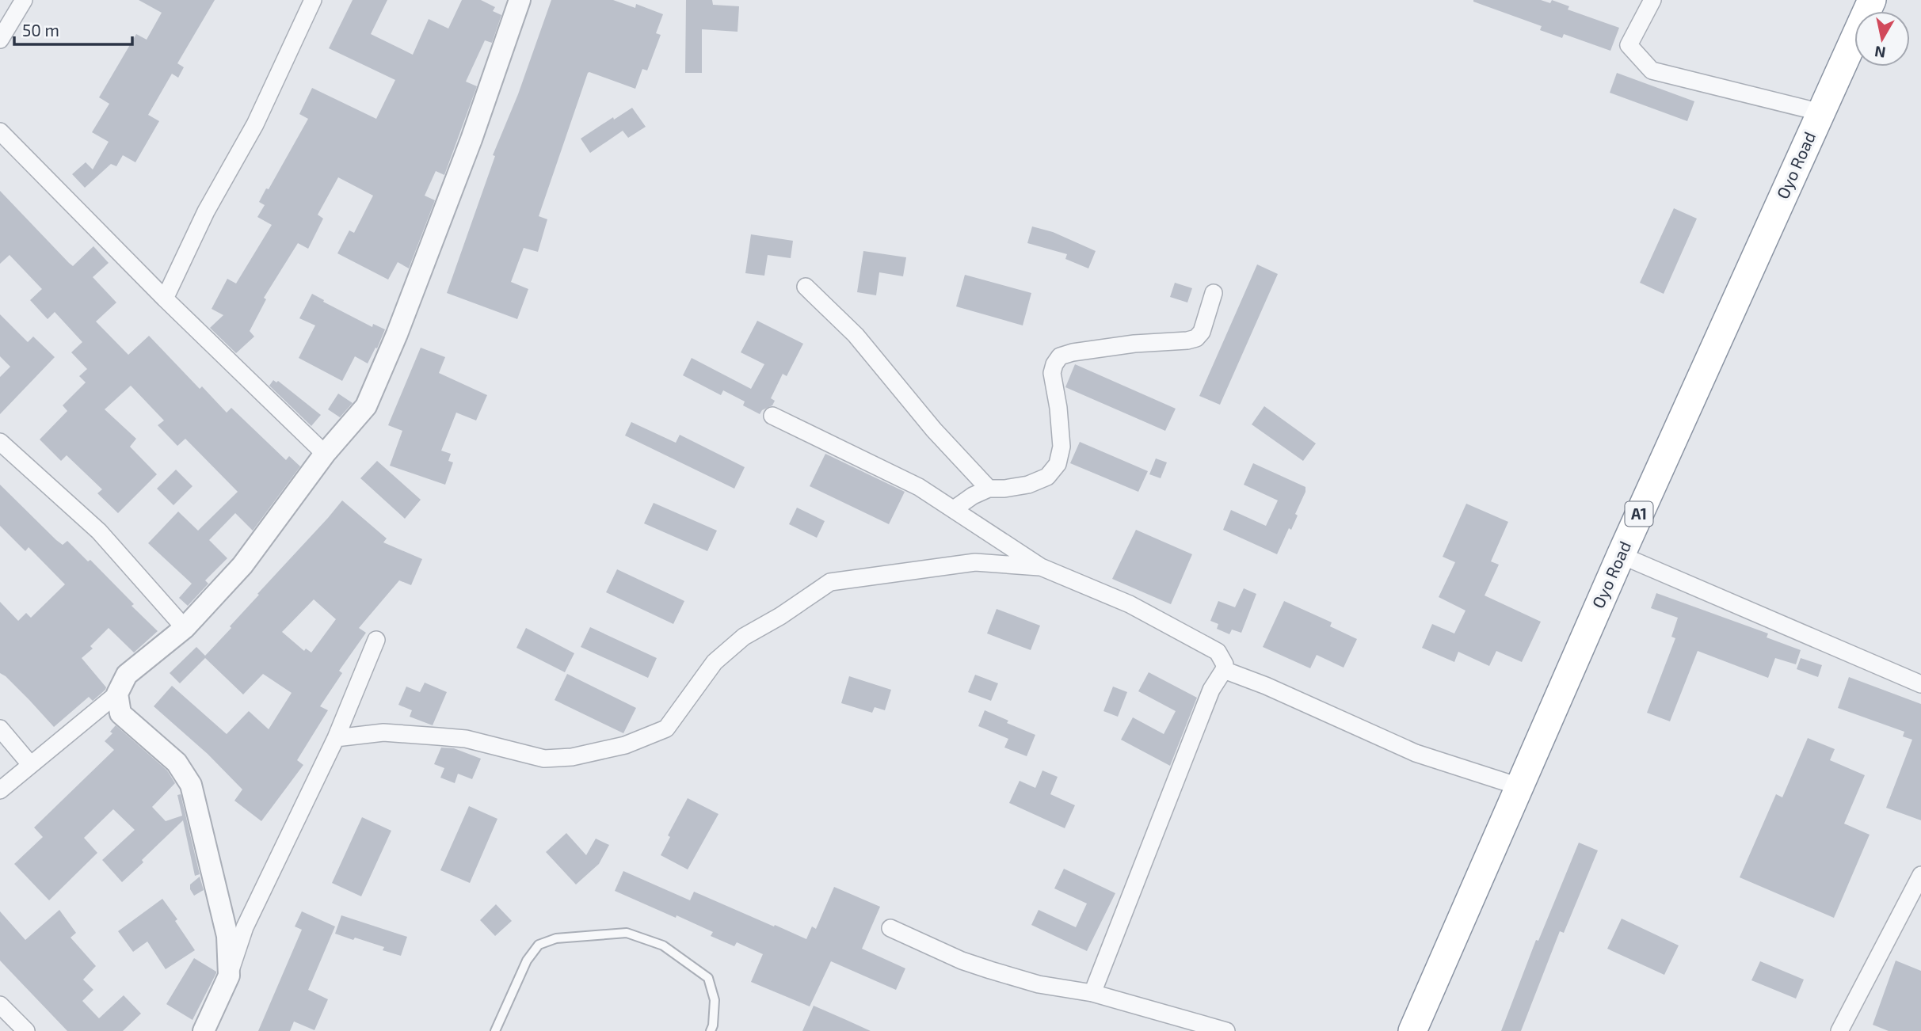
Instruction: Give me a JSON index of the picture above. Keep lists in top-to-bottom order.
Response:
{
  "streets": {
    "highway": ["Oyo Road", "A1"]
  },
  "scale_bar": "50 m",
  "north": "bottom"
}
